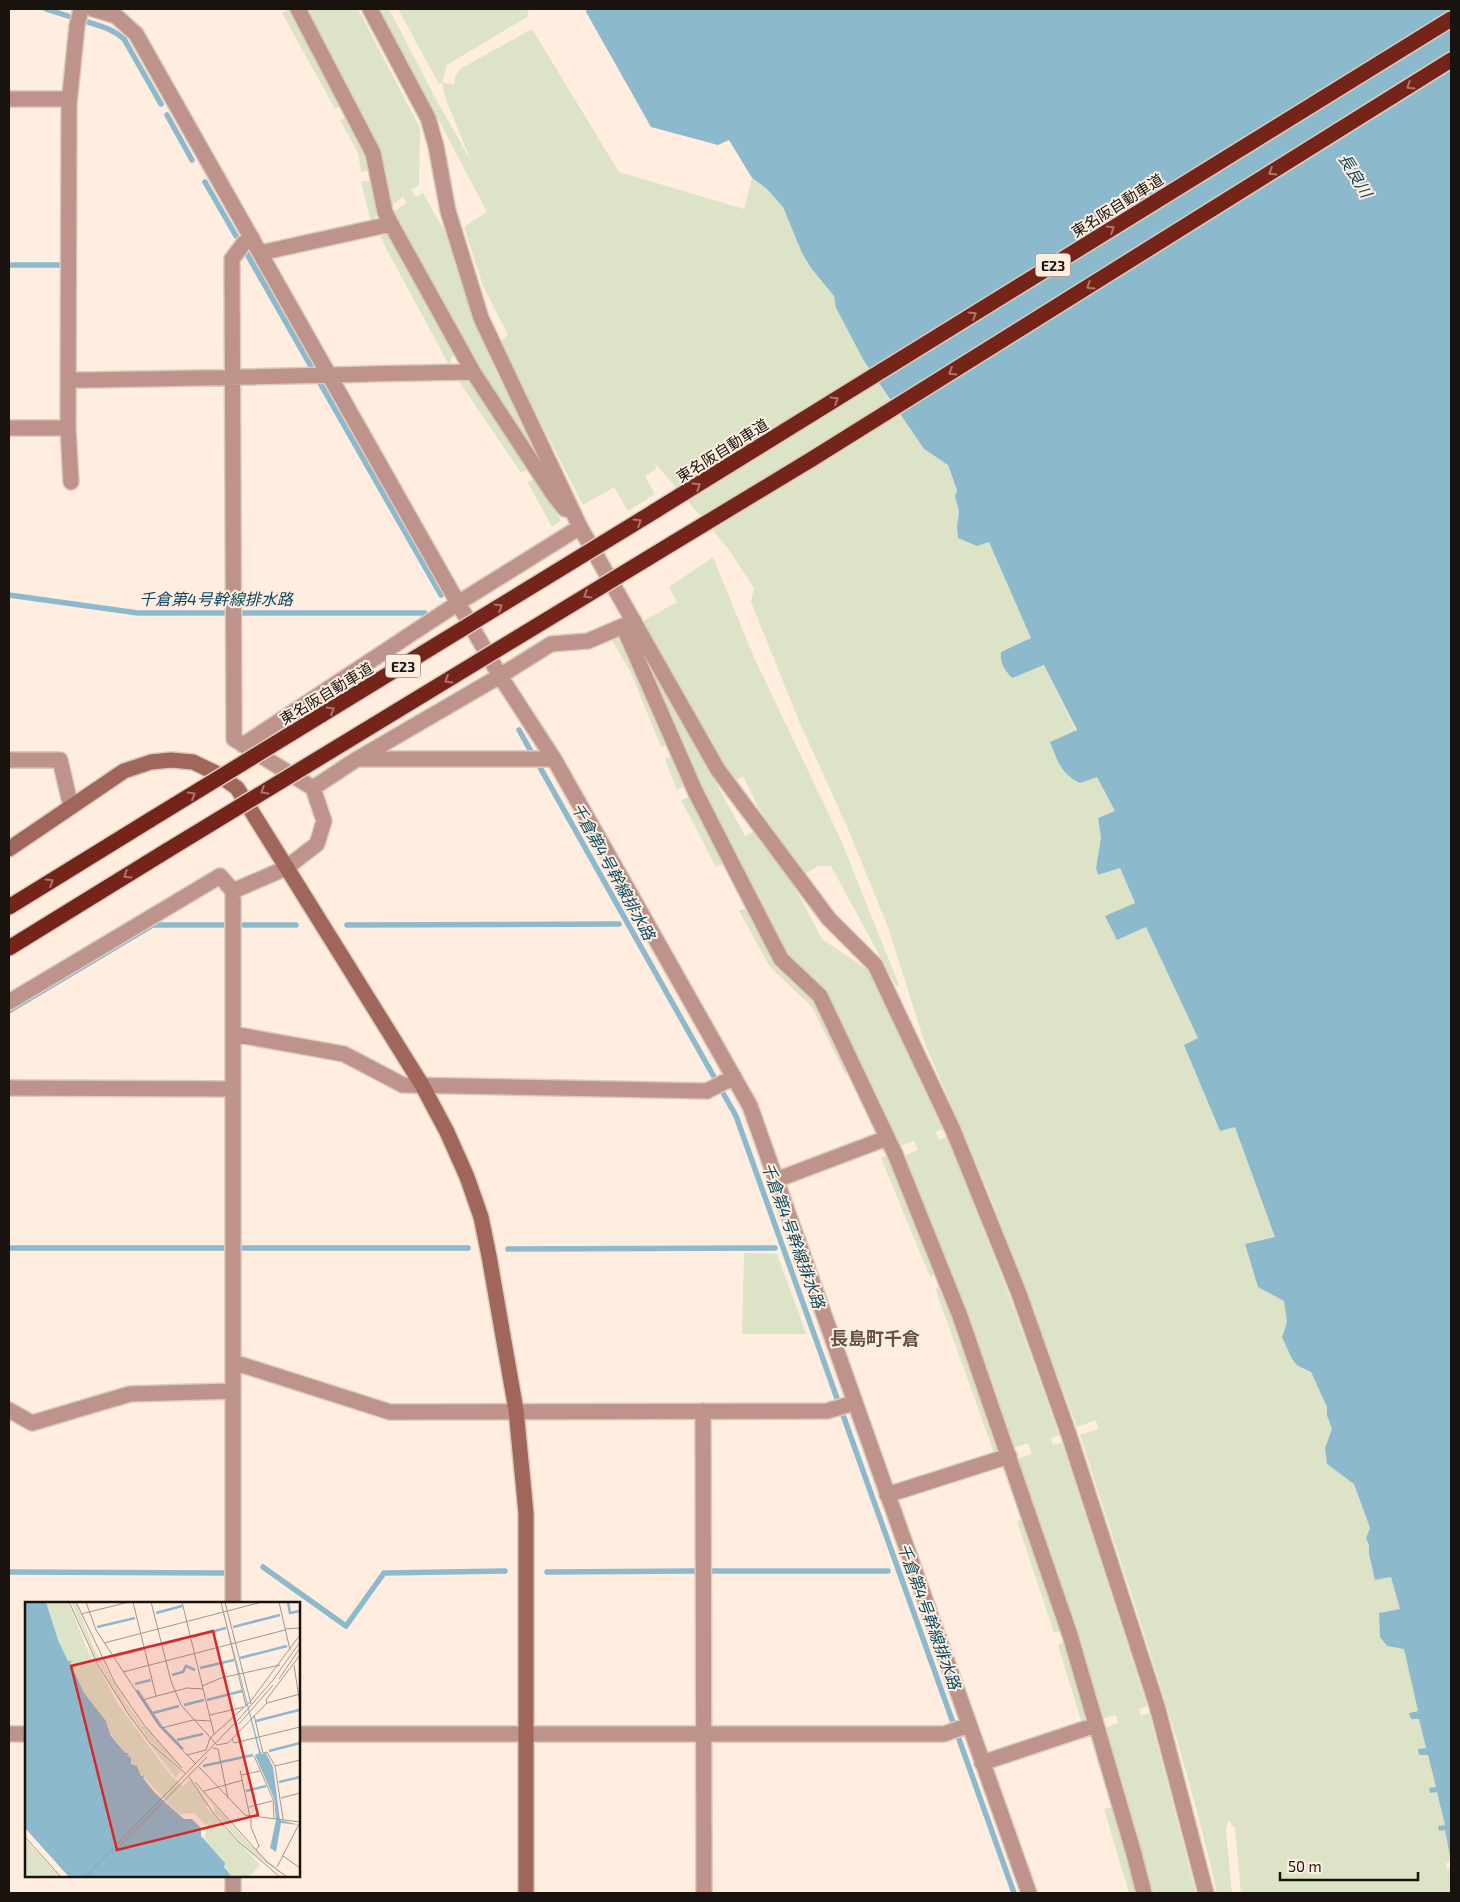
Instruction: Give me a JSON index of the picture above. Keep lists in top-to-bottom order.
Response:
{
  "streets": {
    "highway": ["東名阪自動車道", "E23"]
  },
  "districts": ["長島町千倉"],
  "water": ["長良川", "千倉第4号幹線排水路"],
  "scale_bar": "50 m"
}
